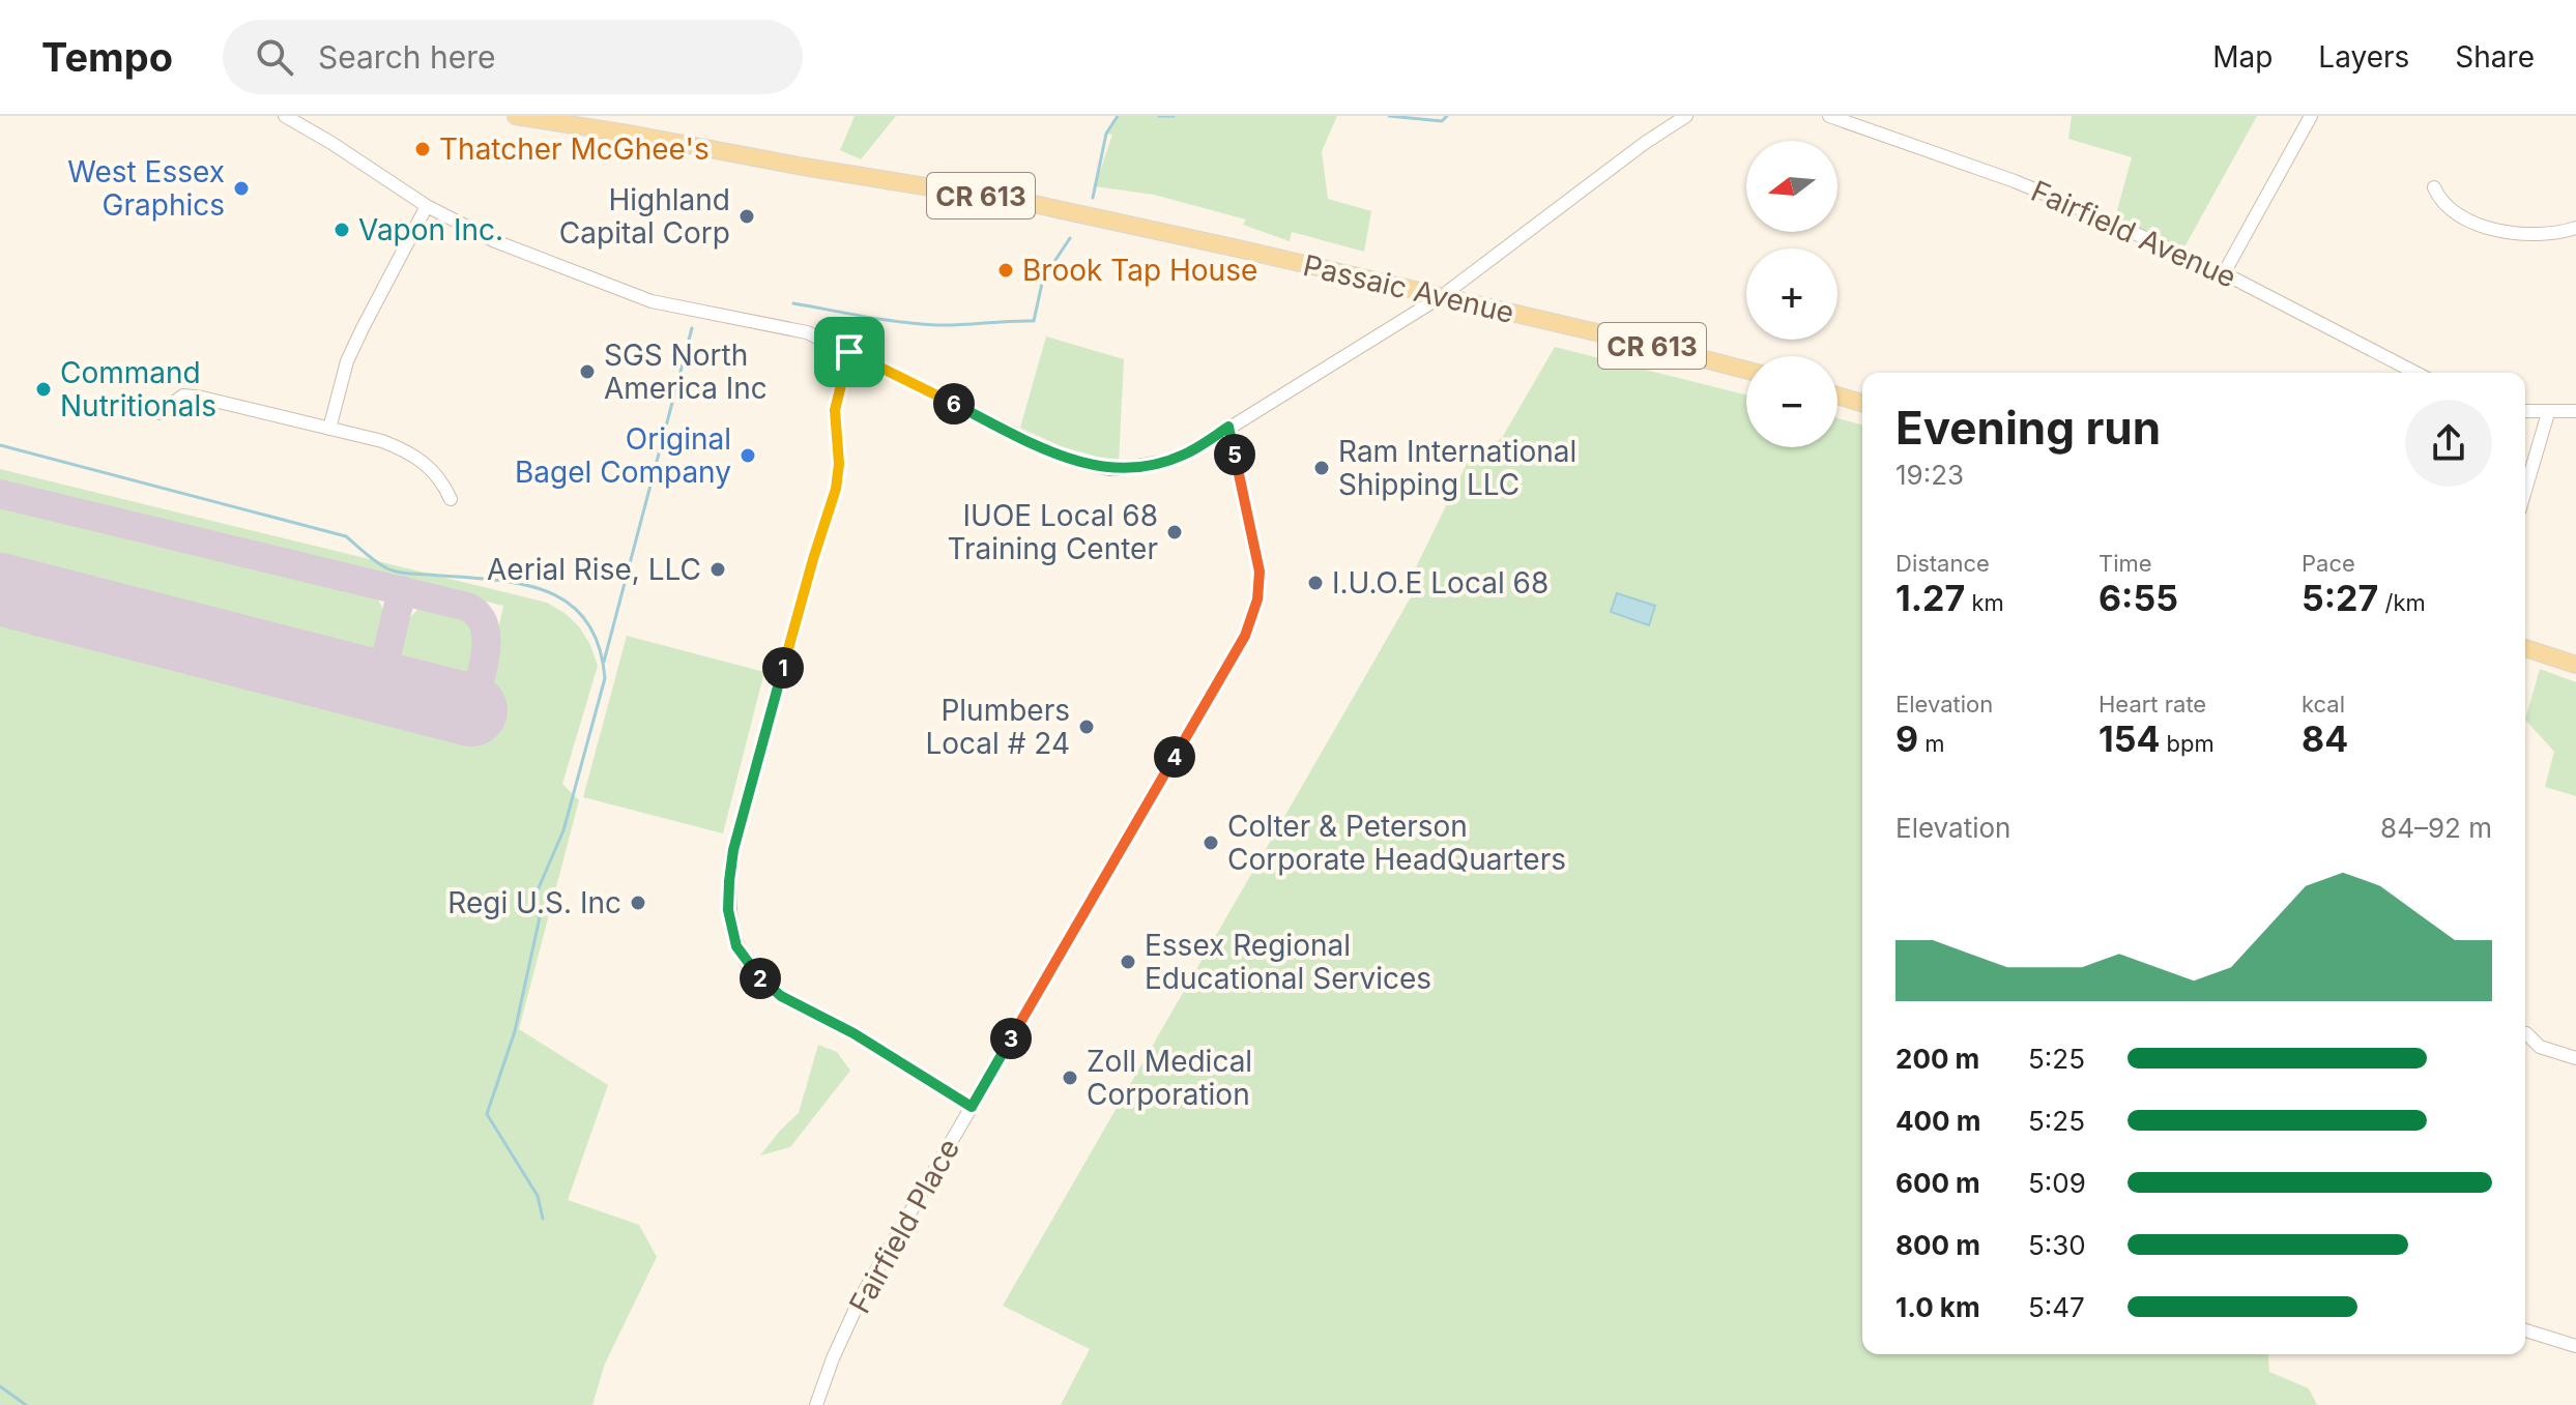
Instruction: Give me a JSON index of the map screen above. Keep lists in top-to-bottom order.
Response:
{
  "streets": {
    "main road": ["CR 613", "Passaic Avenue"],
    "street": ["Fairfield Avenue", "Fairfield Place"]
  },
  "places": [
    "Thatcher McGhee's",
    "West Essex Graphics",
    "Highland Capital Corp",
    "Vapon Inc.",
    "Brook Tap House",
    "SGS North America Inc",
    "Command Nutritionals",
    "Original Bagel Company",
    "Ram International Shipping LLC",
    "IUOE Local 68 Training Center",
    "Aerial Rise, LLC",
    "I.U.O.E Local 68",
    "Plumbers Local # 24",
    "Colter & Peterson Corporate HeadQuarters",
    "Regi U.S. Inc",
    "Essex Regional Educational Services",
    "Zoll Medical Corporation"
  ],
  "north": "left",
  "page": {
    "header": "Tempo",
    "search": "Search here",
    "nav": ["Map", "Layers", "Share"],
    "map_buttons": ["+", "−"],
    "heading": ["Evening run", "19:23"],
    "pins": [
      "6",
      "5",
      "1",
      "4",
      "2",
      "3"
    ],
    "stats": [
      ["Distance", "1.27 km"],
      ["Time", "6:55"],
      ["Pace", "5:27 /km"],
      ["Elevation", "9 m"],
      ["Heart rate", "154 bpm"],
      ["kcal", "84"]
    ],
    "chart": ["Elevation", "84–92 m"],
    "list": [
      {
        "name": "200 m",
        "note": "5:25"
      },
      {
        "name": "400 m",
        "note": "5:25"
      },
      {
        "name": "600 m",
        "note": "5:09"
      },
      {
        "name": "800 m",
        "note": "5:30"
      },
      {
        "name": "1.0 km",
        "note": "5:47"
      }
    ]
  }
}
